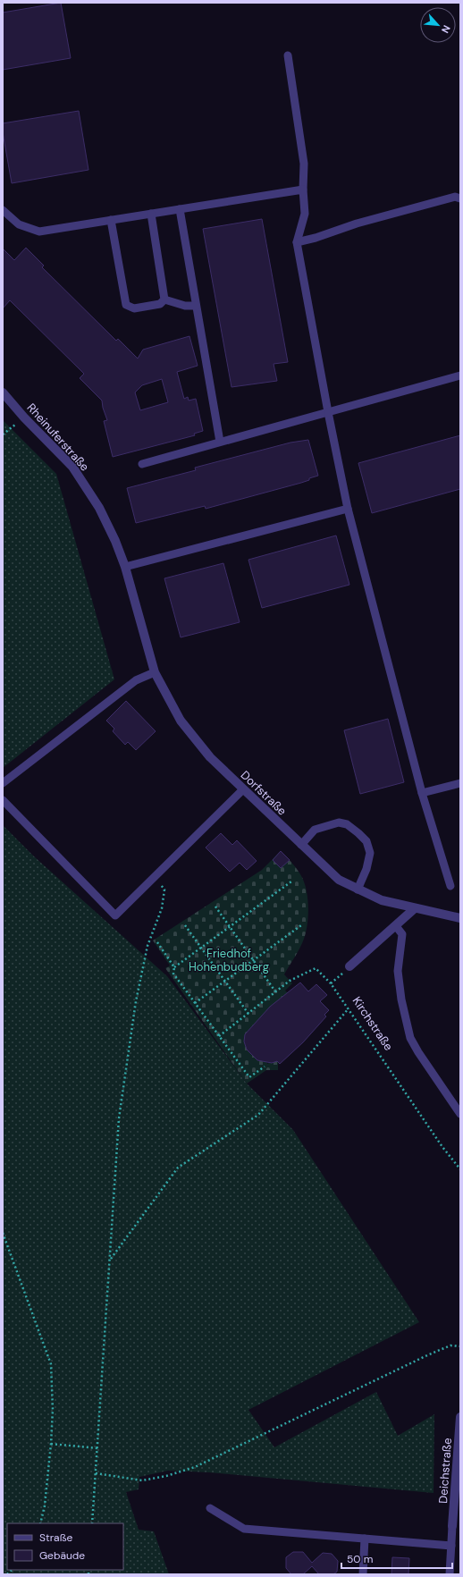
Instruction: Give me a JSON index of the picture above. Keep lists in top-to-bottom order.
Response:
{
  "streets": {
    "street": ["Rheinuferstraße", "Dorfstraße", "Deichstraße"],
    "path": ["Kirchstraße"]
  },
  "crossings": [
    ["Rheinuferstraße", "Dorfstraße"]
  ],
  "parks": ["Friedhof Hohenbudberg"],
  "legend": ["Straße", "Gebäude"],
  "scale_bar": "50 m",
  "north": "bottom right"
}
